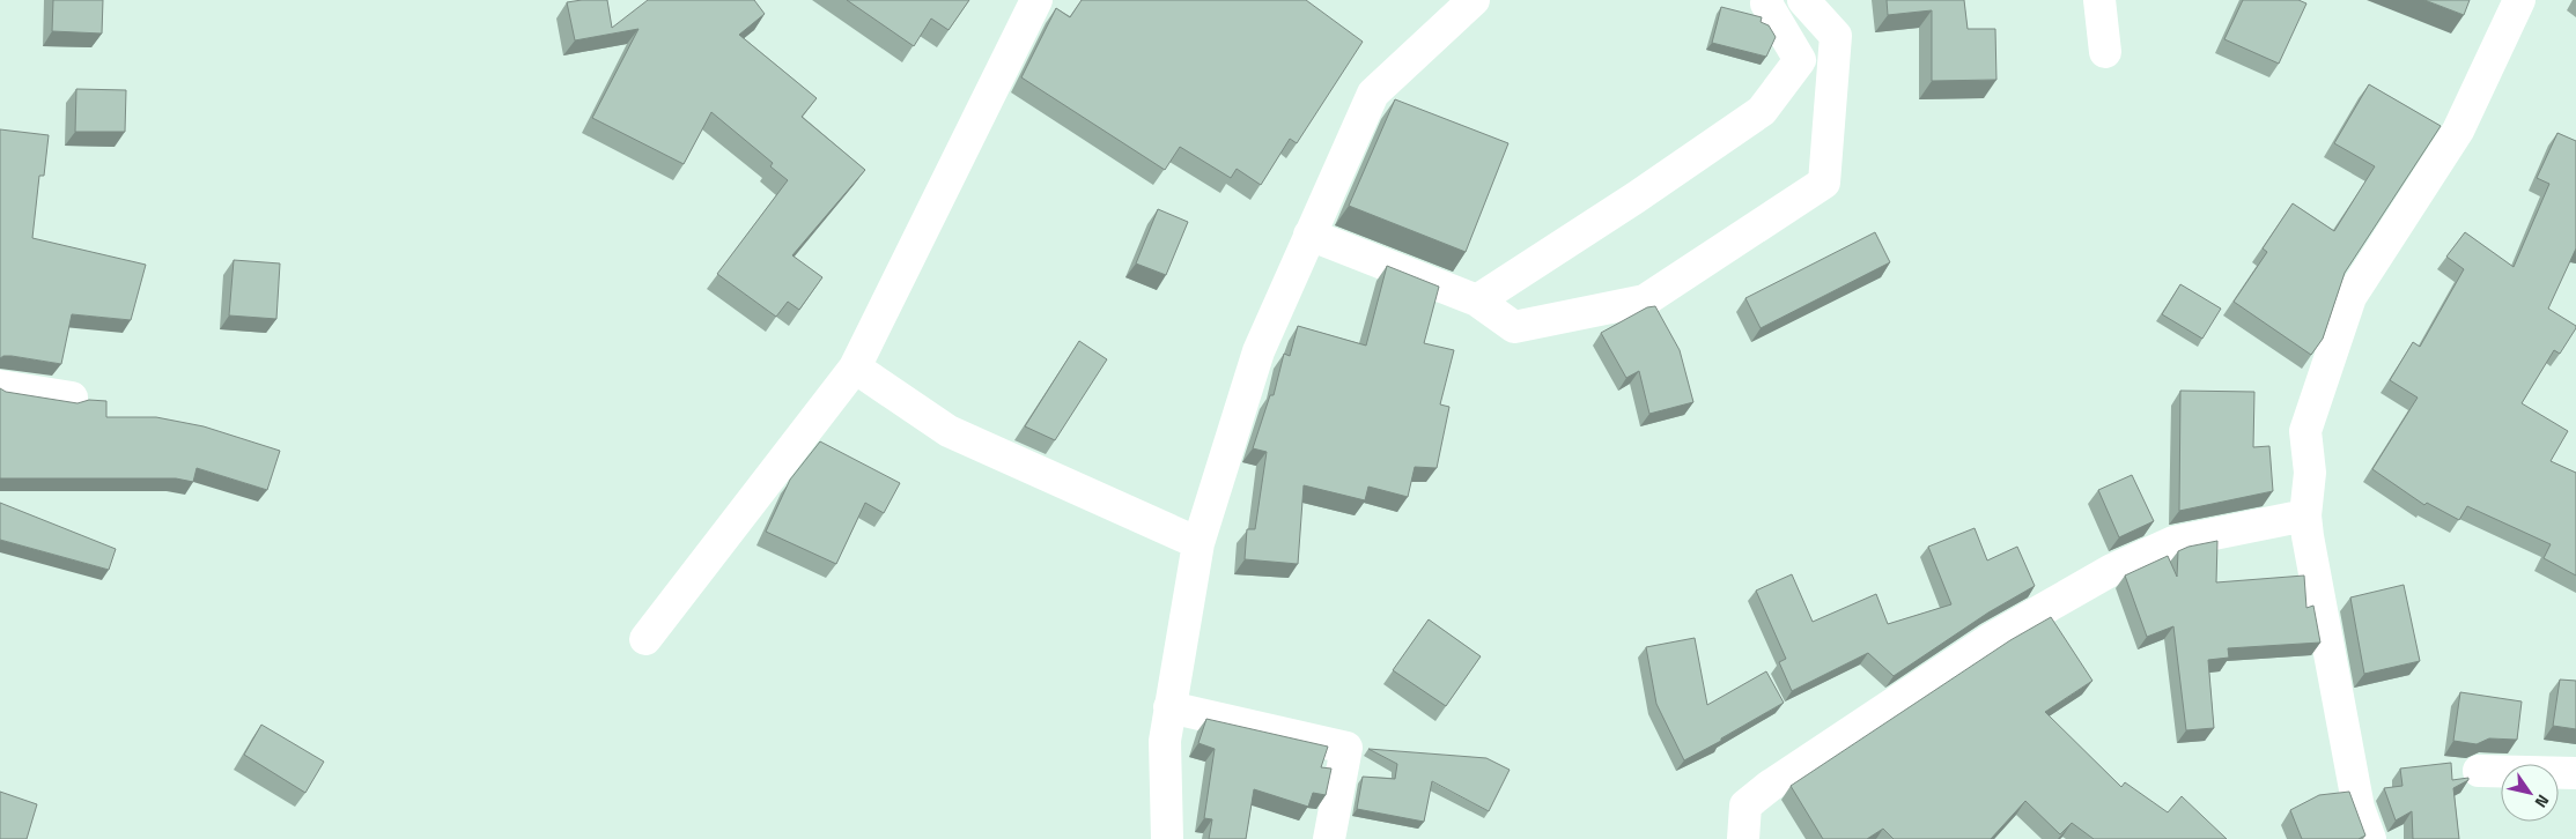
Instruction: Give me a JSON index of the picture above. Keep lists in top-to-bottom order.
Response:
{
  "north": "bottom right"
}
